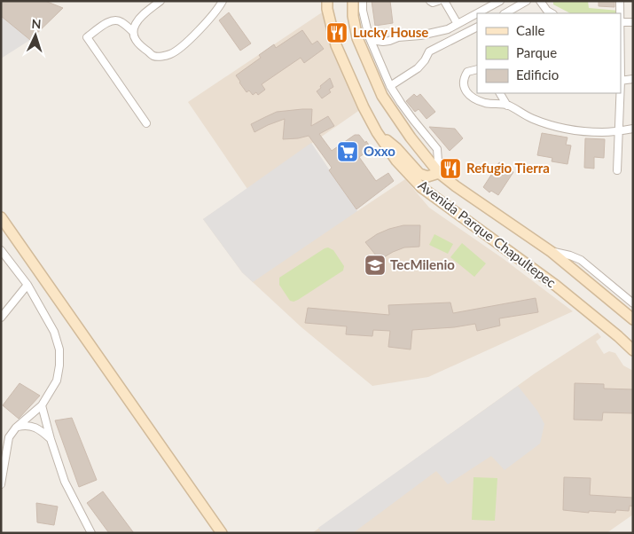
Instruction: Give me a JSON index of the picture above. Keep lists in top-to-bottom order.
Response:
{
  "streets": {
    "main road": ["Avenida Parque Chapultepec"]
  },
  "places": {
    "restaurant": ["Lucky House", "Refugio Tierra"],
    "supermarket": ["Oxxo"],
    "school or university": ["TecMilenio"]
  },
  "legend": ["Calle", "Parque", "Edificio"],
  "north": "top"
}
